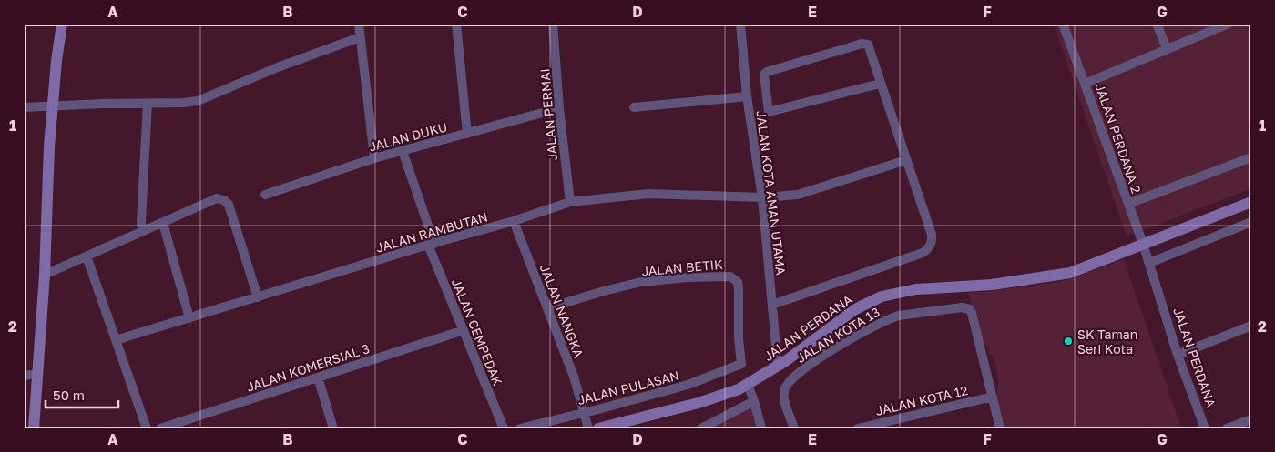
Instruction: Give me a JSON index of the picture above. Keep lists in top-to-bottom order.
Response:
{
  "streets": {
    "street": [
      "JALAN PERMAI",
      "JALAN DUKU",
      "JALAN PERDANA 2",
      "JALAN KOTA AMAN UTAMA",
      "JALAN RAMBUTAN",
      "JALAN BETIK",
      "JALAN NANGKA",
      "JALAN PERDANA",
      "JALAN CEMPEDAK",
      "JALAN KOTA 13",
      "JALAN KOMERSIAL 3",
      "JALAN PULASAN",
      "JALAN KOTA 12"
    ]
  },
  "crossings": [
    ["JALAN PERMAI", "JALAN DUKU"],
    ["JALAN PERMAI", "JALAN RAMBUTAN"],
    ["JALAN DUKU", "JALAN CEMPEDAK"],
    ["JALAN PERDANA 2", "JALAN PERDANA"],
    ["JALAN KOTA AMAN UTAMA", "JALAN RAMBUTAN"],
    ["JALAN KOTA AMAN UTAMA", "JALAN PERDANA"],
    ["JALAN RAMBUTAN", "JALAN NANGKA"],
    ["JALAN RAMBUTAN", "JALAN CEMPEDAK"],
    ["JALAN BETIK", "JALAN NANGKA"],
    ["JALAN BETIK", "JALAN PULASAN"],
    ["JALAN NANGKA", "JALAN PULASAN"],
    ["JALAN CEMPEDAK", "JALAN KOMERSIAL 3"],
    ["JALAN KOTA 13", "JALAN KOTA 12"]
  ],
  "places": ["SK Taman Seri Kota"],
  "scale_bar": "50 m",
  "grid": {
    "columns": [
      "A",
      "B",
      "C",
      "D",
      "E",
      "F",
      "G"
    ],
    "rows": ["1", "2"]
  }
}
